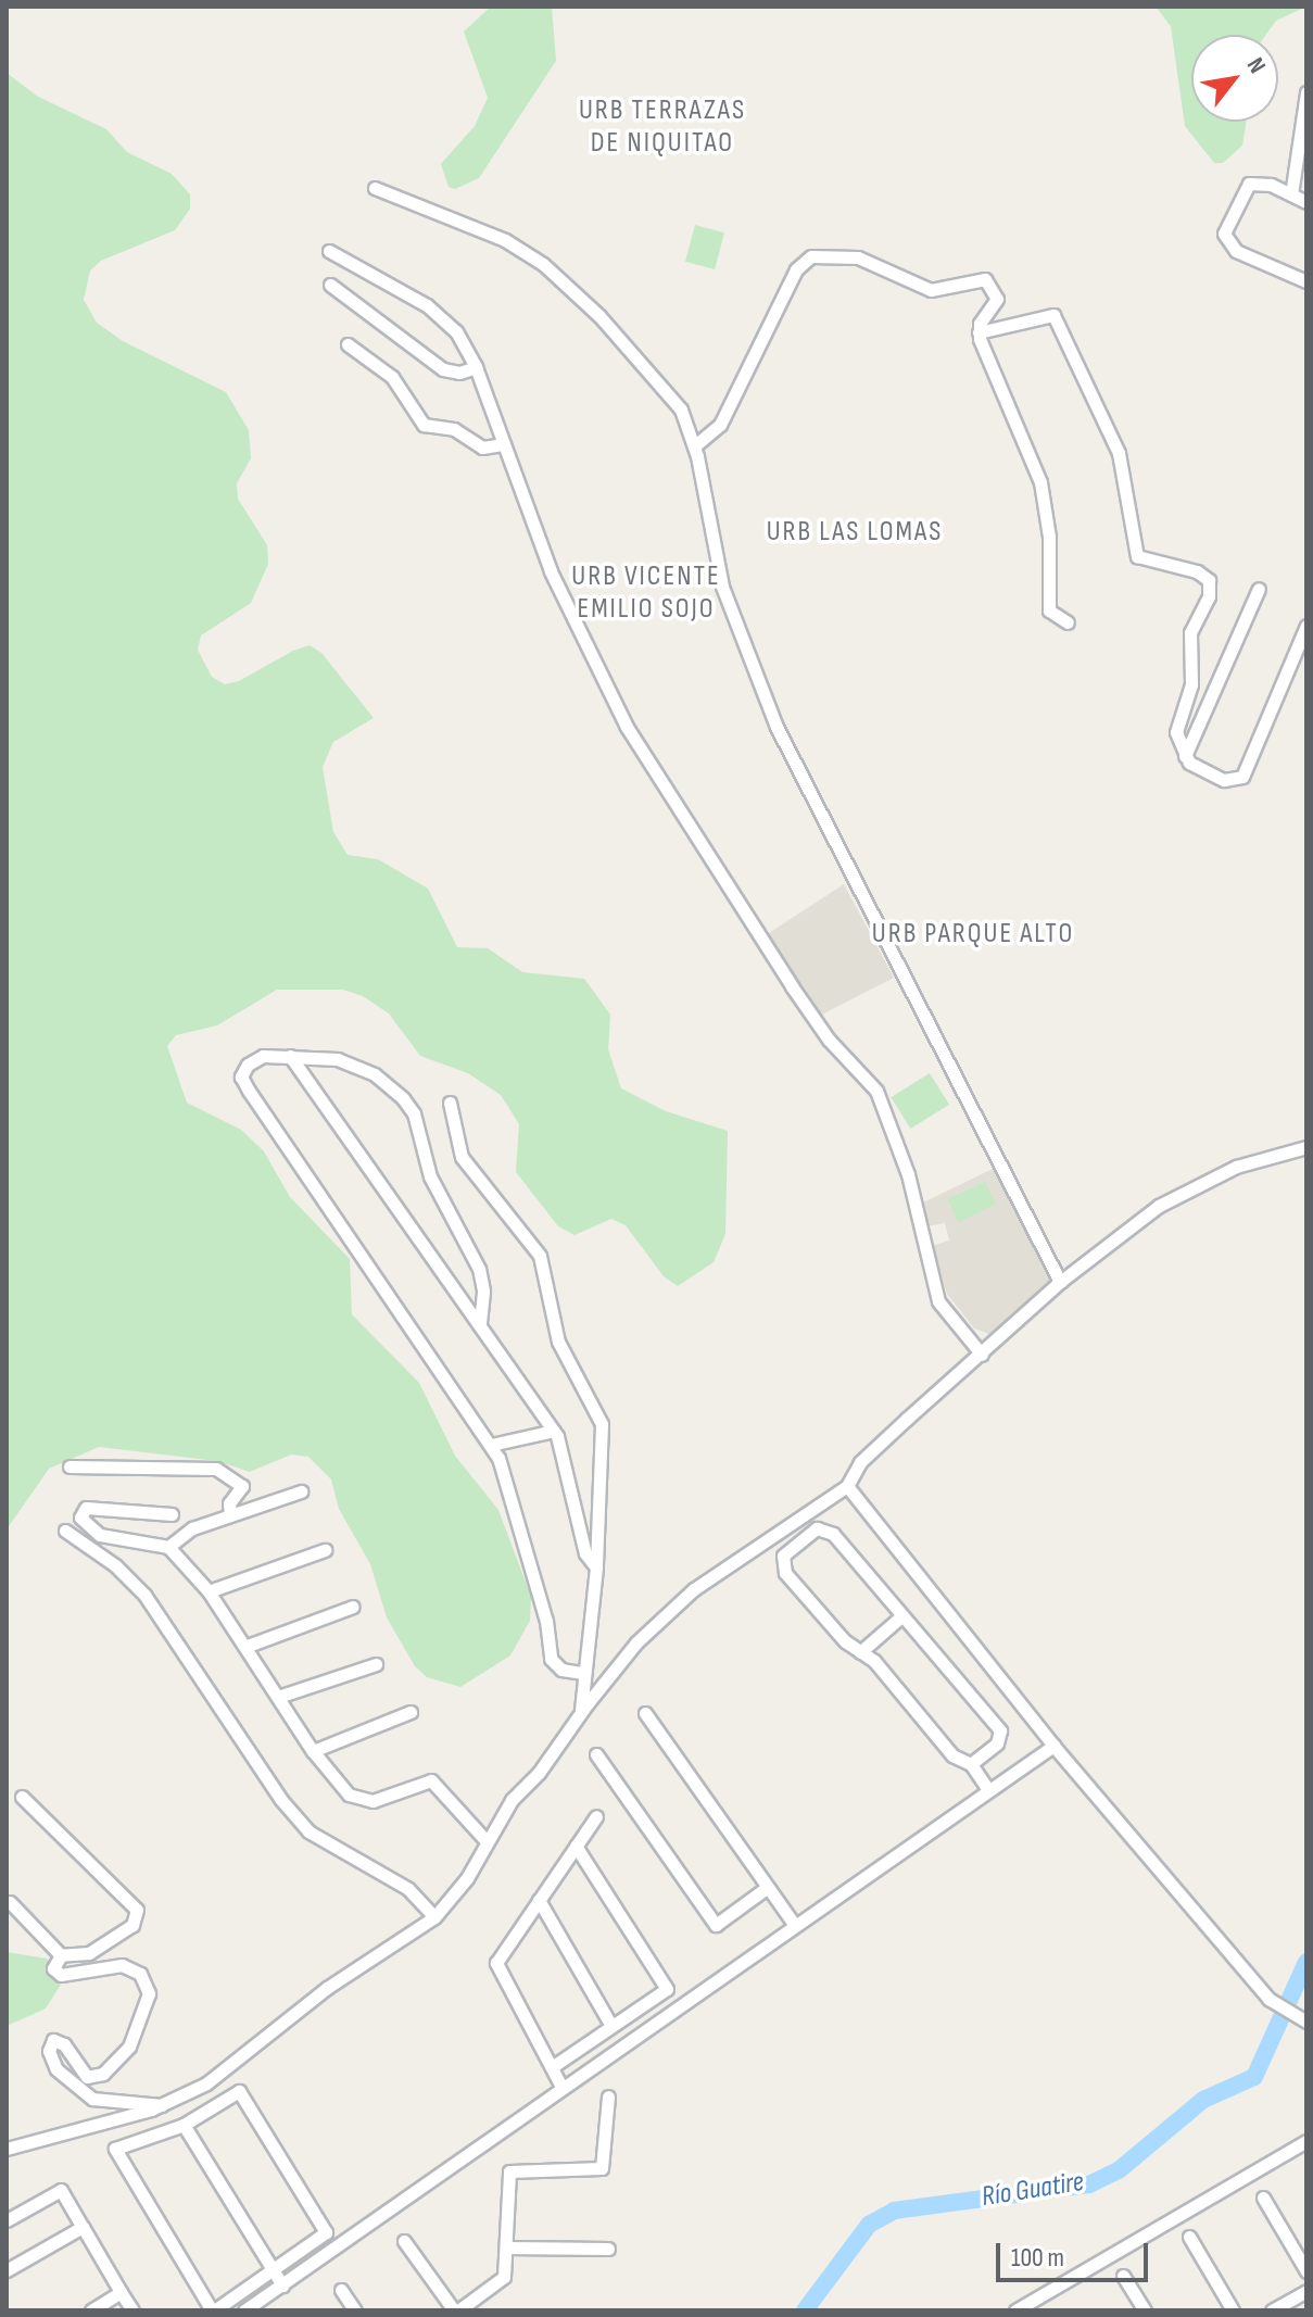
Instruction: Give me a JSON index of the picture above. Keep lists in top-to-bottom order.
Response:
{
  "districts": [
    "URB TERRAZAS DE NIQUITAO",
    "URB LAS LOMAS",
    "URB VICENTE EMILIO SOJO",
    "URB PARQUE ALTO"
  ],
  "water": ["Río Guatire"],
  "scale_bar": "100 m",
  "north": "top right"
}
